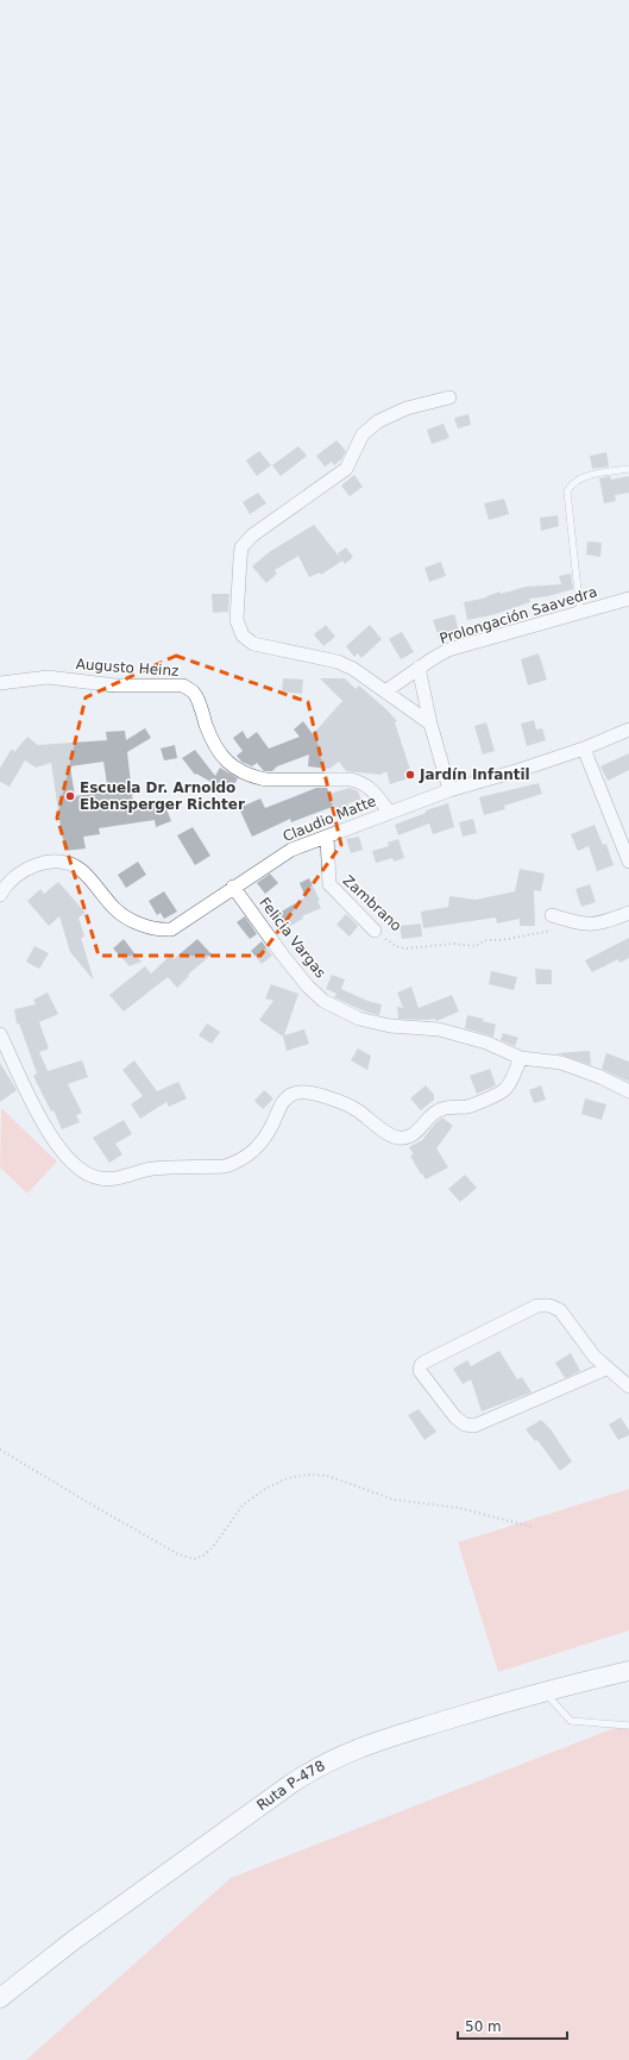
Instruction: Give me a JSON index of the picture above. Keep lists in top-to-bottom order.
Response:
{
  "streets": {
    "main road": ["Ruta P-478"],
    "street": [
      "Prolongación Saavedra",
      "Augusto Heinz",
      "Claudio Matte",
      "Zambrano",
      "Felicia Vargas"
    ]
  },
  "crossings": [
    ["Augusto Heinz", "Claudio Matte"],
    ["Claudio Matte", "Zambrano"],
    ["Claudio Matte", "Felicia Vargas"]
  ],
  "places": ["Jardín Infantil", "Escuela Dr. Arnoldo Ebensperger Richter"],
  "scale_bar": "50 m"
}
